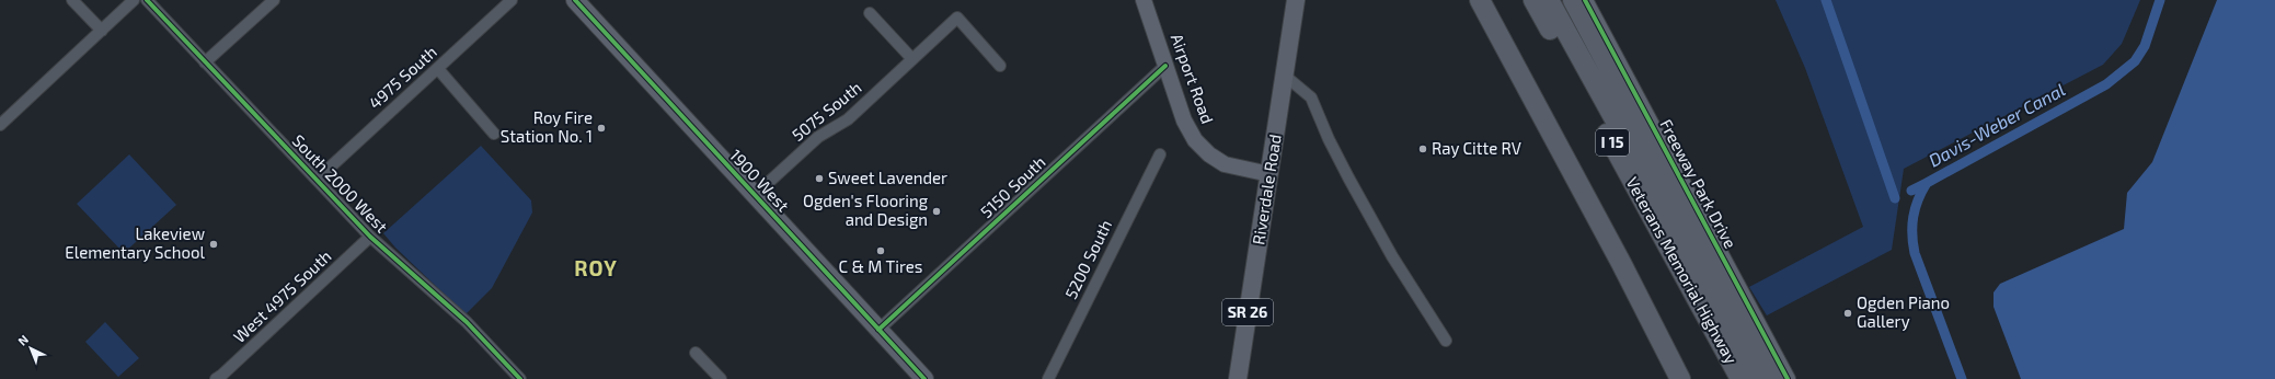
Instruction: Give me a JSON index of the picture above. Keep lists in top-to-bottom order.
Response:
{
  "streets": {
    "highway": ["I 15", "Veterans Memorial Highway"],
    "main road": ["1900 West", "Riverdale Road", "SR 26"],
    "street": [
      "4975 South",
      "Airport Road",
      "5075 South",
      "South 2000 West",
      "Freeway Park Drive",
      "5150 South",
      "5200 South",
      "West 4975 South"
    ]
  },
  "crossings": [
    ["4975 South", "South 2000 West"],
    ["Airport Road", "5150 South"],
    ["Airport Road", "Riverdale Road"],
    ["5075 South", "1900 West"],
    ["1900 West", "5150 South"],
    ["South 2000 West", "West 4975 South"]
  ],
  "districts": ["ROY"],
  "water": ["Davis-Weber Canal"],
  "places": [
    "Roy Fire Station No. 1",
    "Ray Citte RV",
    "Sweet Lavender",
    "Ogden's Flooring and Design",
    "Lakeview Elementary School",
    "C & M Tires",
    "Ogden Piano Gallery"
  ],
  "north": "top left"
}
